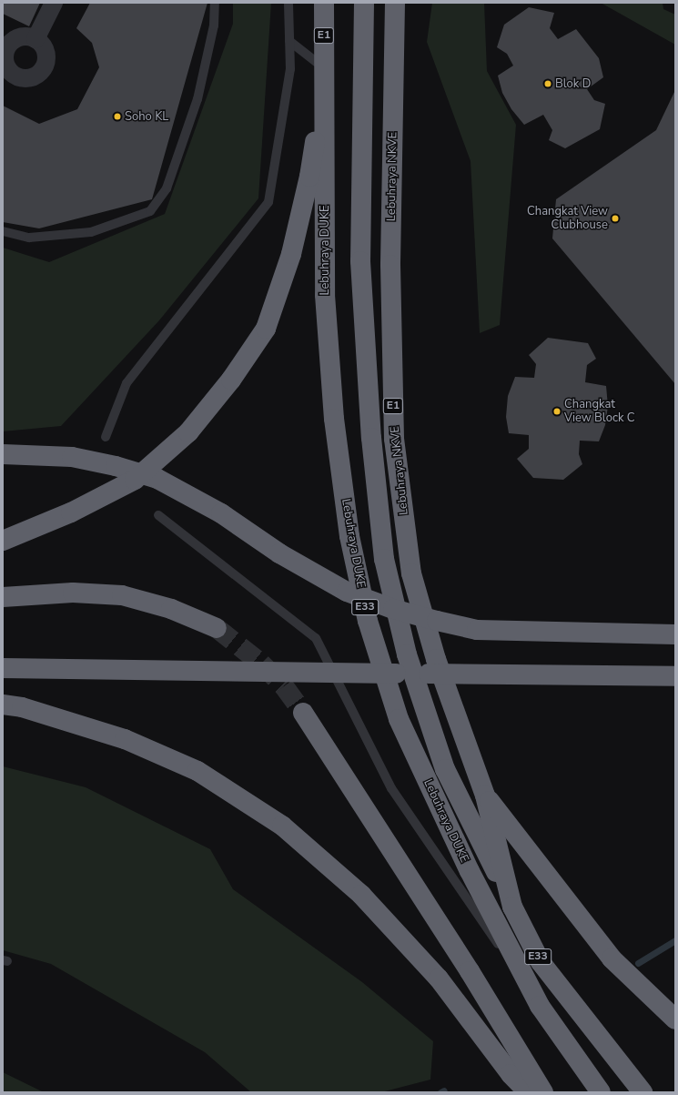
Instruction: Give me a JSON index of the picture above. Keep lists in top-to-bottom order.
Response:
{
  "streets": {
    "highway": [
      "E1",
      "Lebuhraya NKVE",
      "Lebuhraya DUKE",
      "E33"
    ]
  },
  "crossings": [
    ["E1", "Lebuhraya DUKE"],
    ["Lebuhraya NKVE", "Lebuhraya DUKE"]
  ],
  "places": [
    "Blok D",
    "Soho KL",
    "Changkat View Clubhouse",
    "Changkat View Block C"
  ]
}
